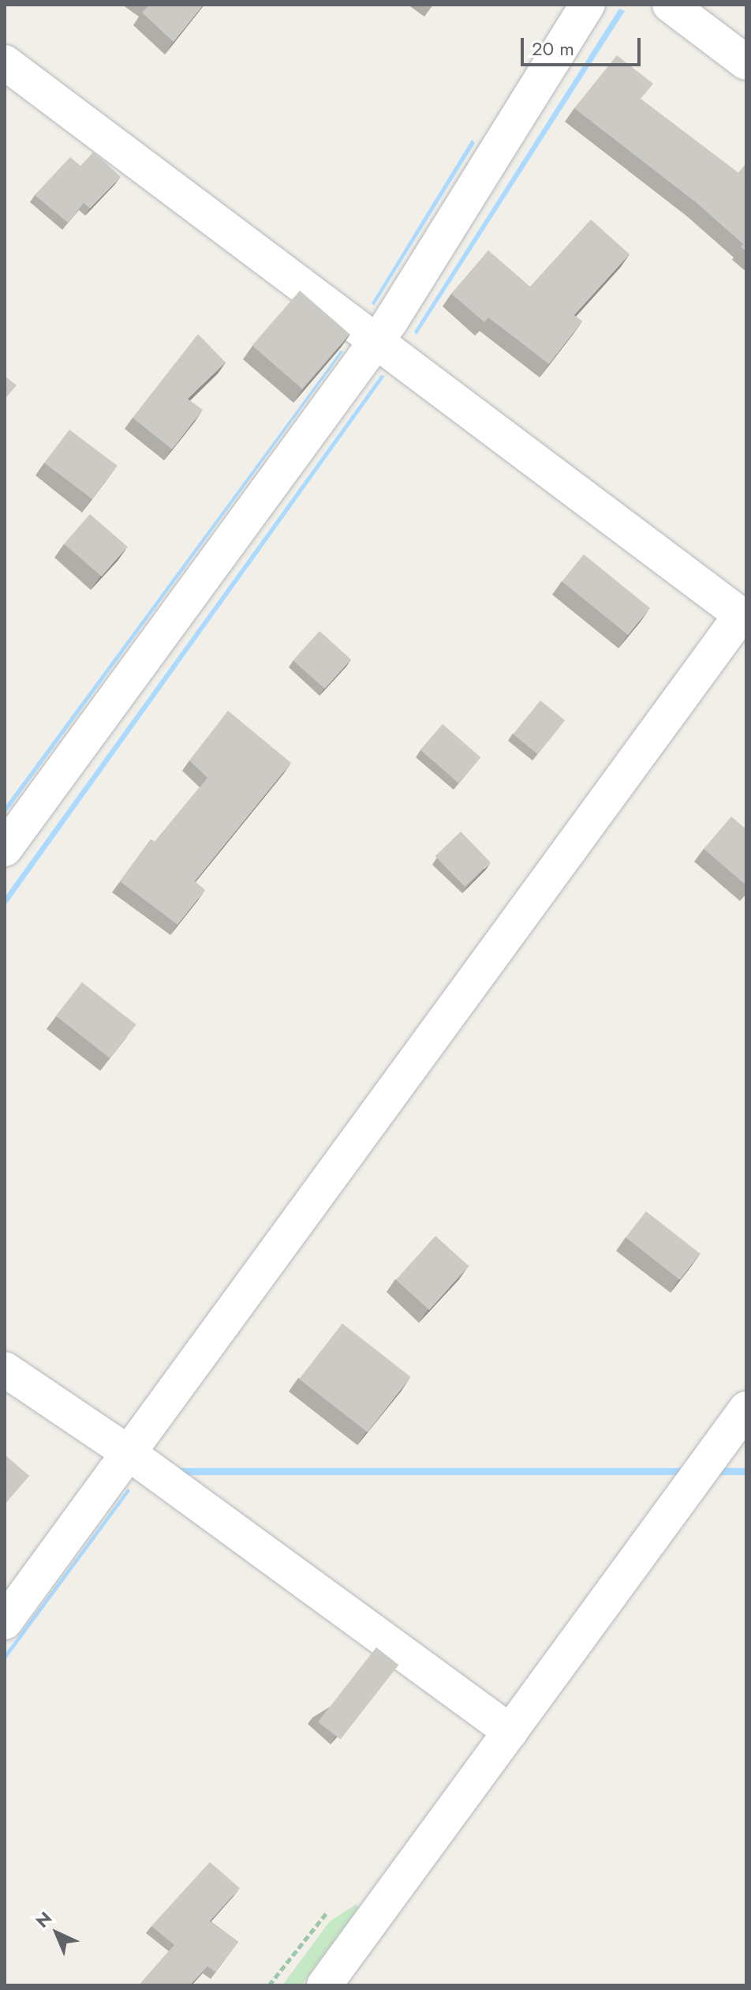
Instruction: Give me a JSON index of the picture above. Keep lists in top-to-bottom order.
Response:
{
  "scale_bar": "20 m",
  "north": "top left"
}
